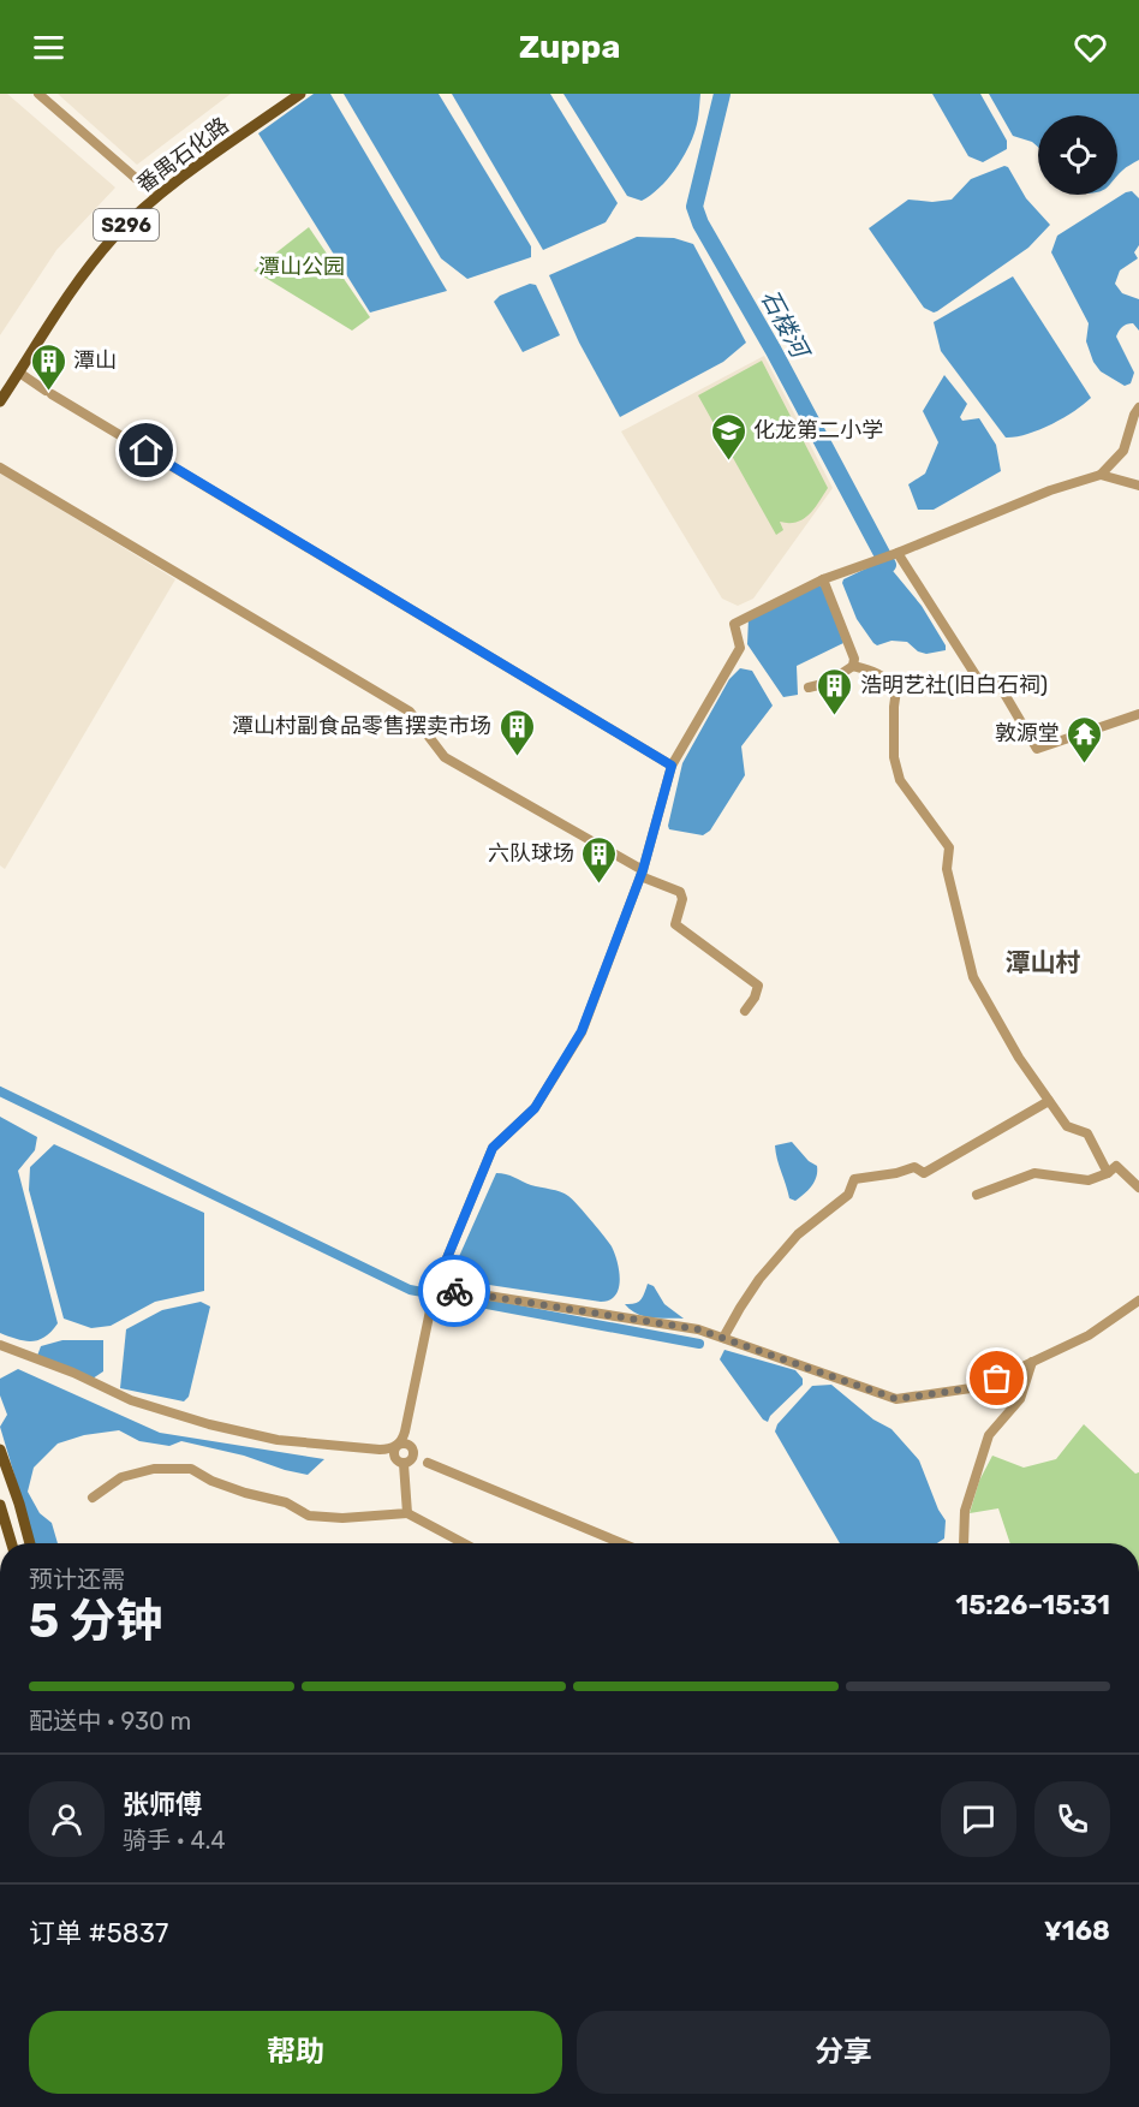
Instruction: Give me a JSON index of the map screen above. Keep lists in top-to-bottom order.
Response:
{
  "streets": {
    "main road": ["番禺石化路", "S296"]
  },
  "districts": ["潭山村"],
  "water": ["石楼河"],
  "parks": ["潭山公园"],
  "places": {
    "building": [
      "潭山",
      "浩明艺社(旧白石祠)",
      "潭山村副食品零售摆卖市场",
      "六队球场"
    ],
    "school or university": ["化龙第二小学"],
    "temple": ["敦源堂"]
  },
  "page": {
    "header": "Zuppa",
    "heading": ["5 分钟", "预计还需", "15:26–15:31"],
    "panel": [
      "张师傅",
      "骑手 · 4.4",
      "订单 #5837",
      "¥168"
    ],
    "bar": "配送中 · 930 m",
    "buttons": ["帮助", "分享"]
  }
}
